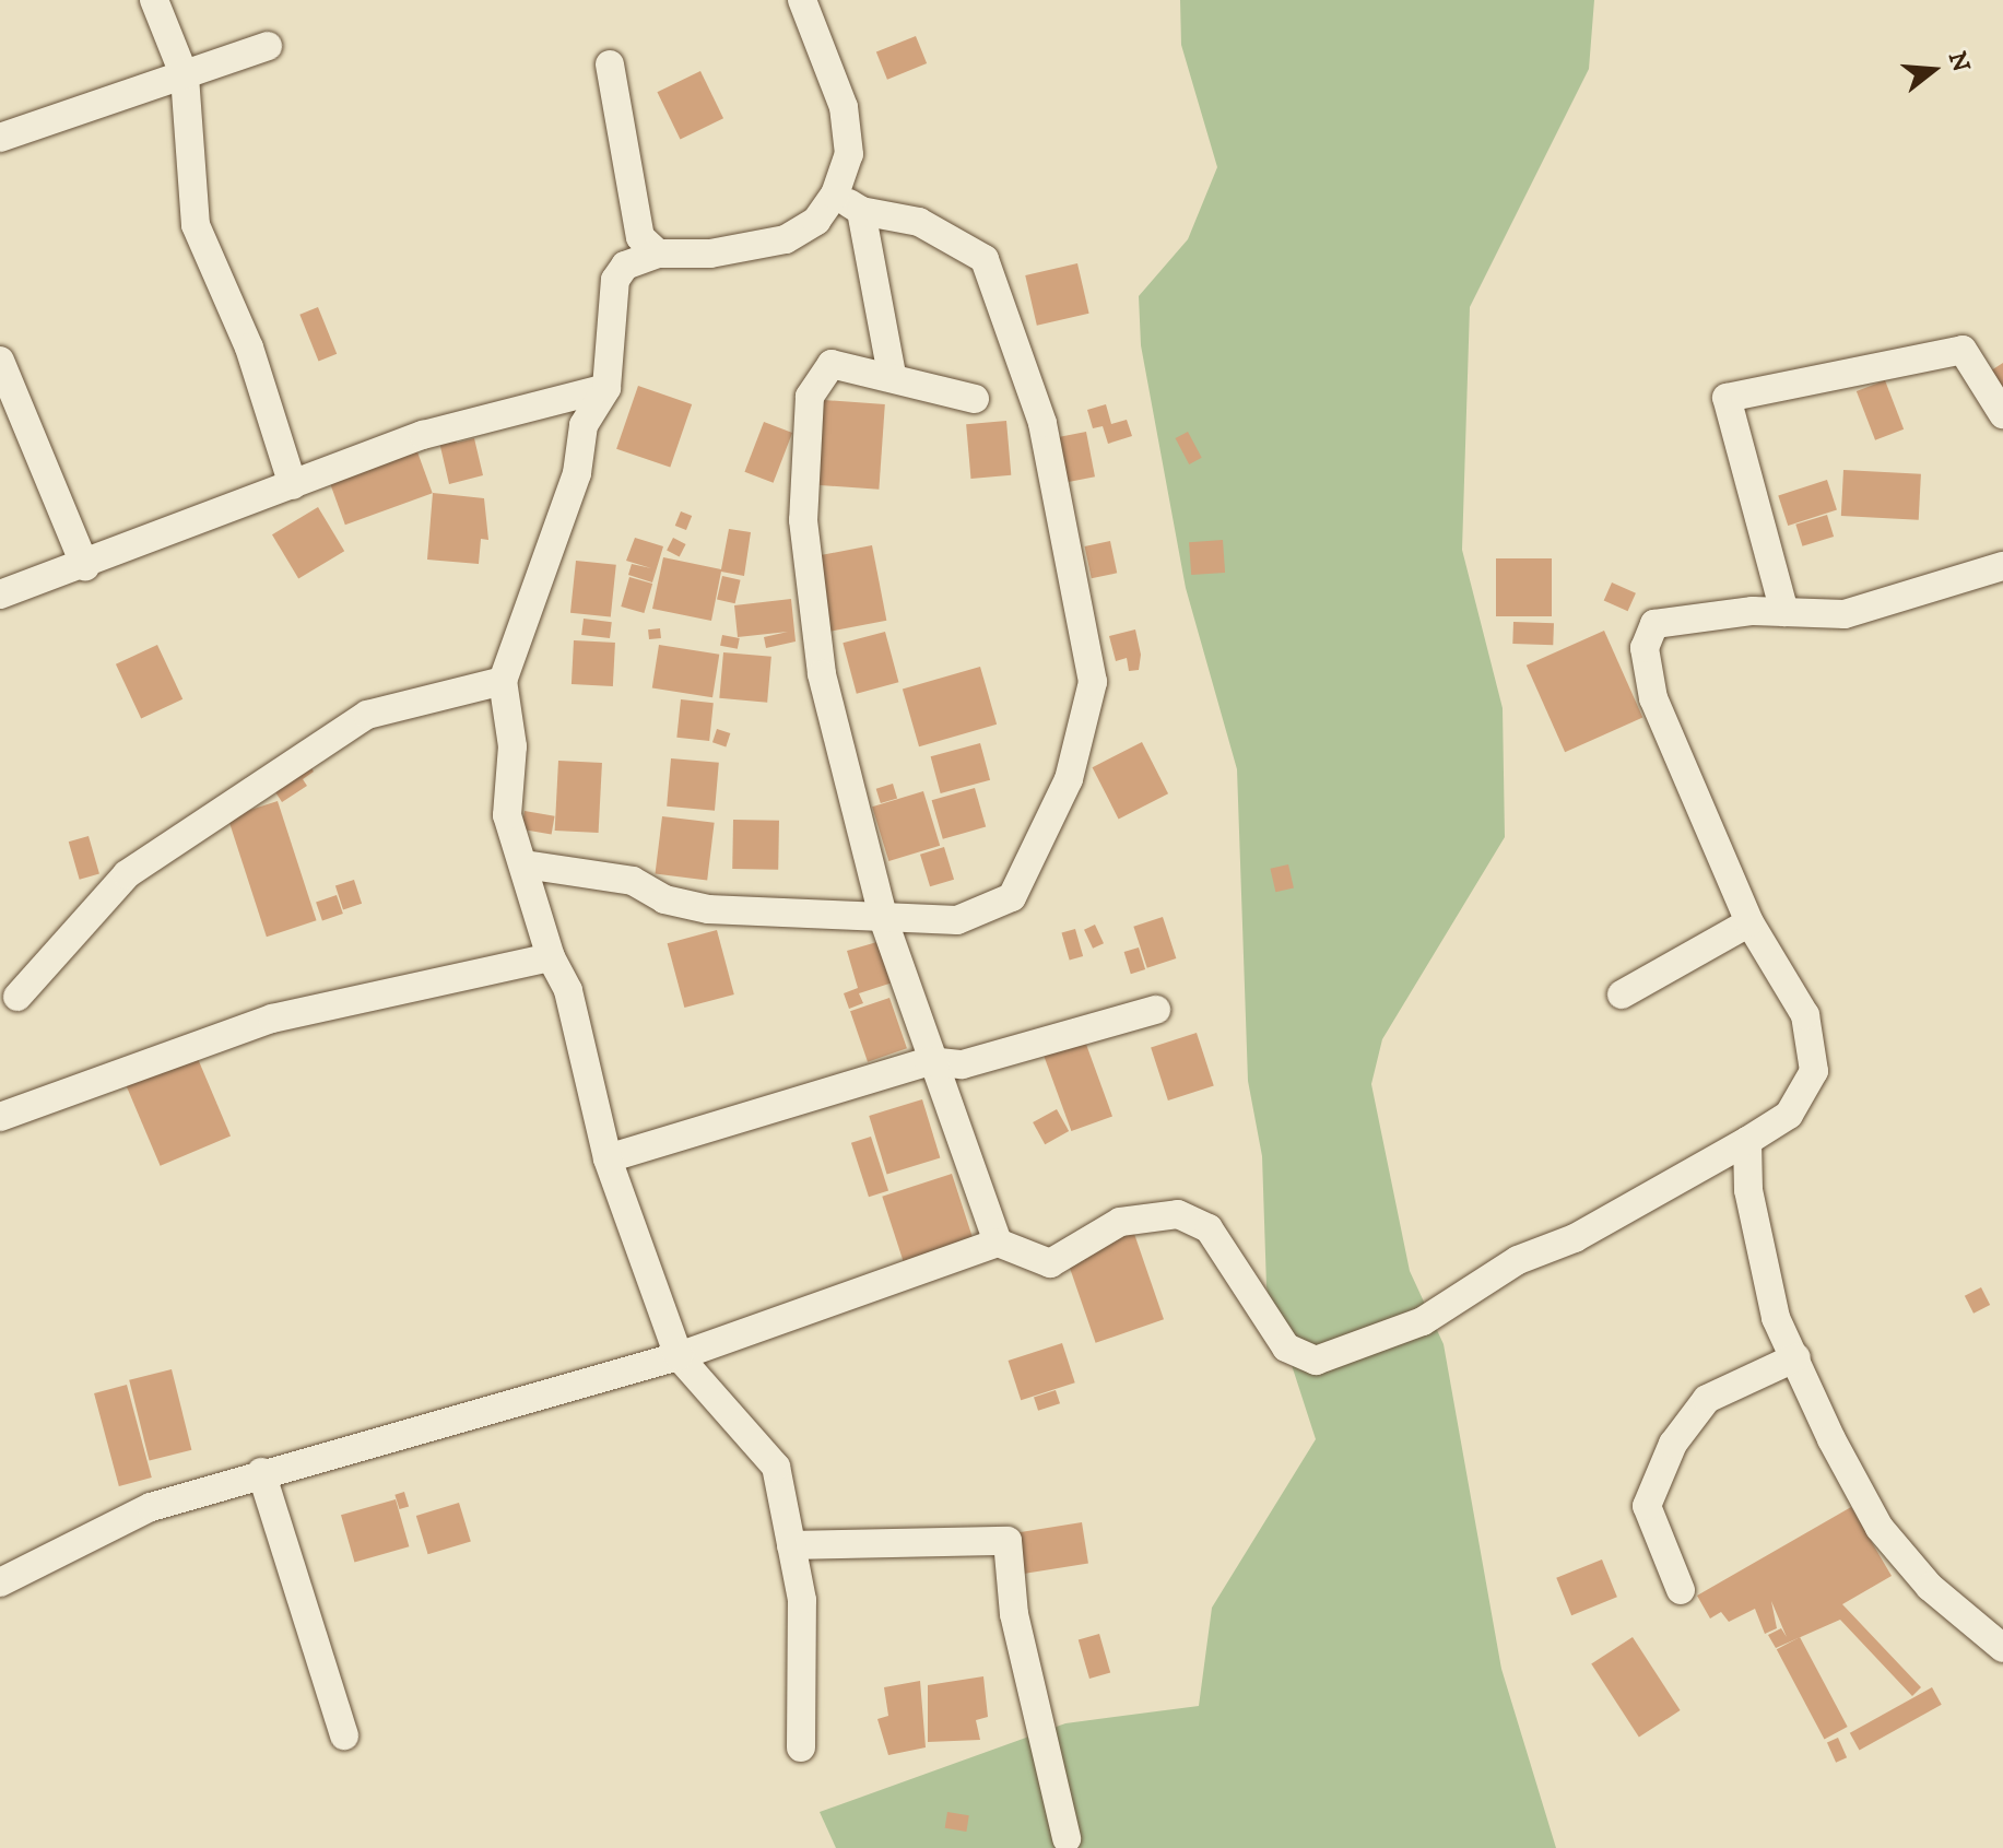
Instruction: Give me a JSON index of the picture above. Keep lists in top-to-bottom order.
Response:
{
  "north": "right"
}
